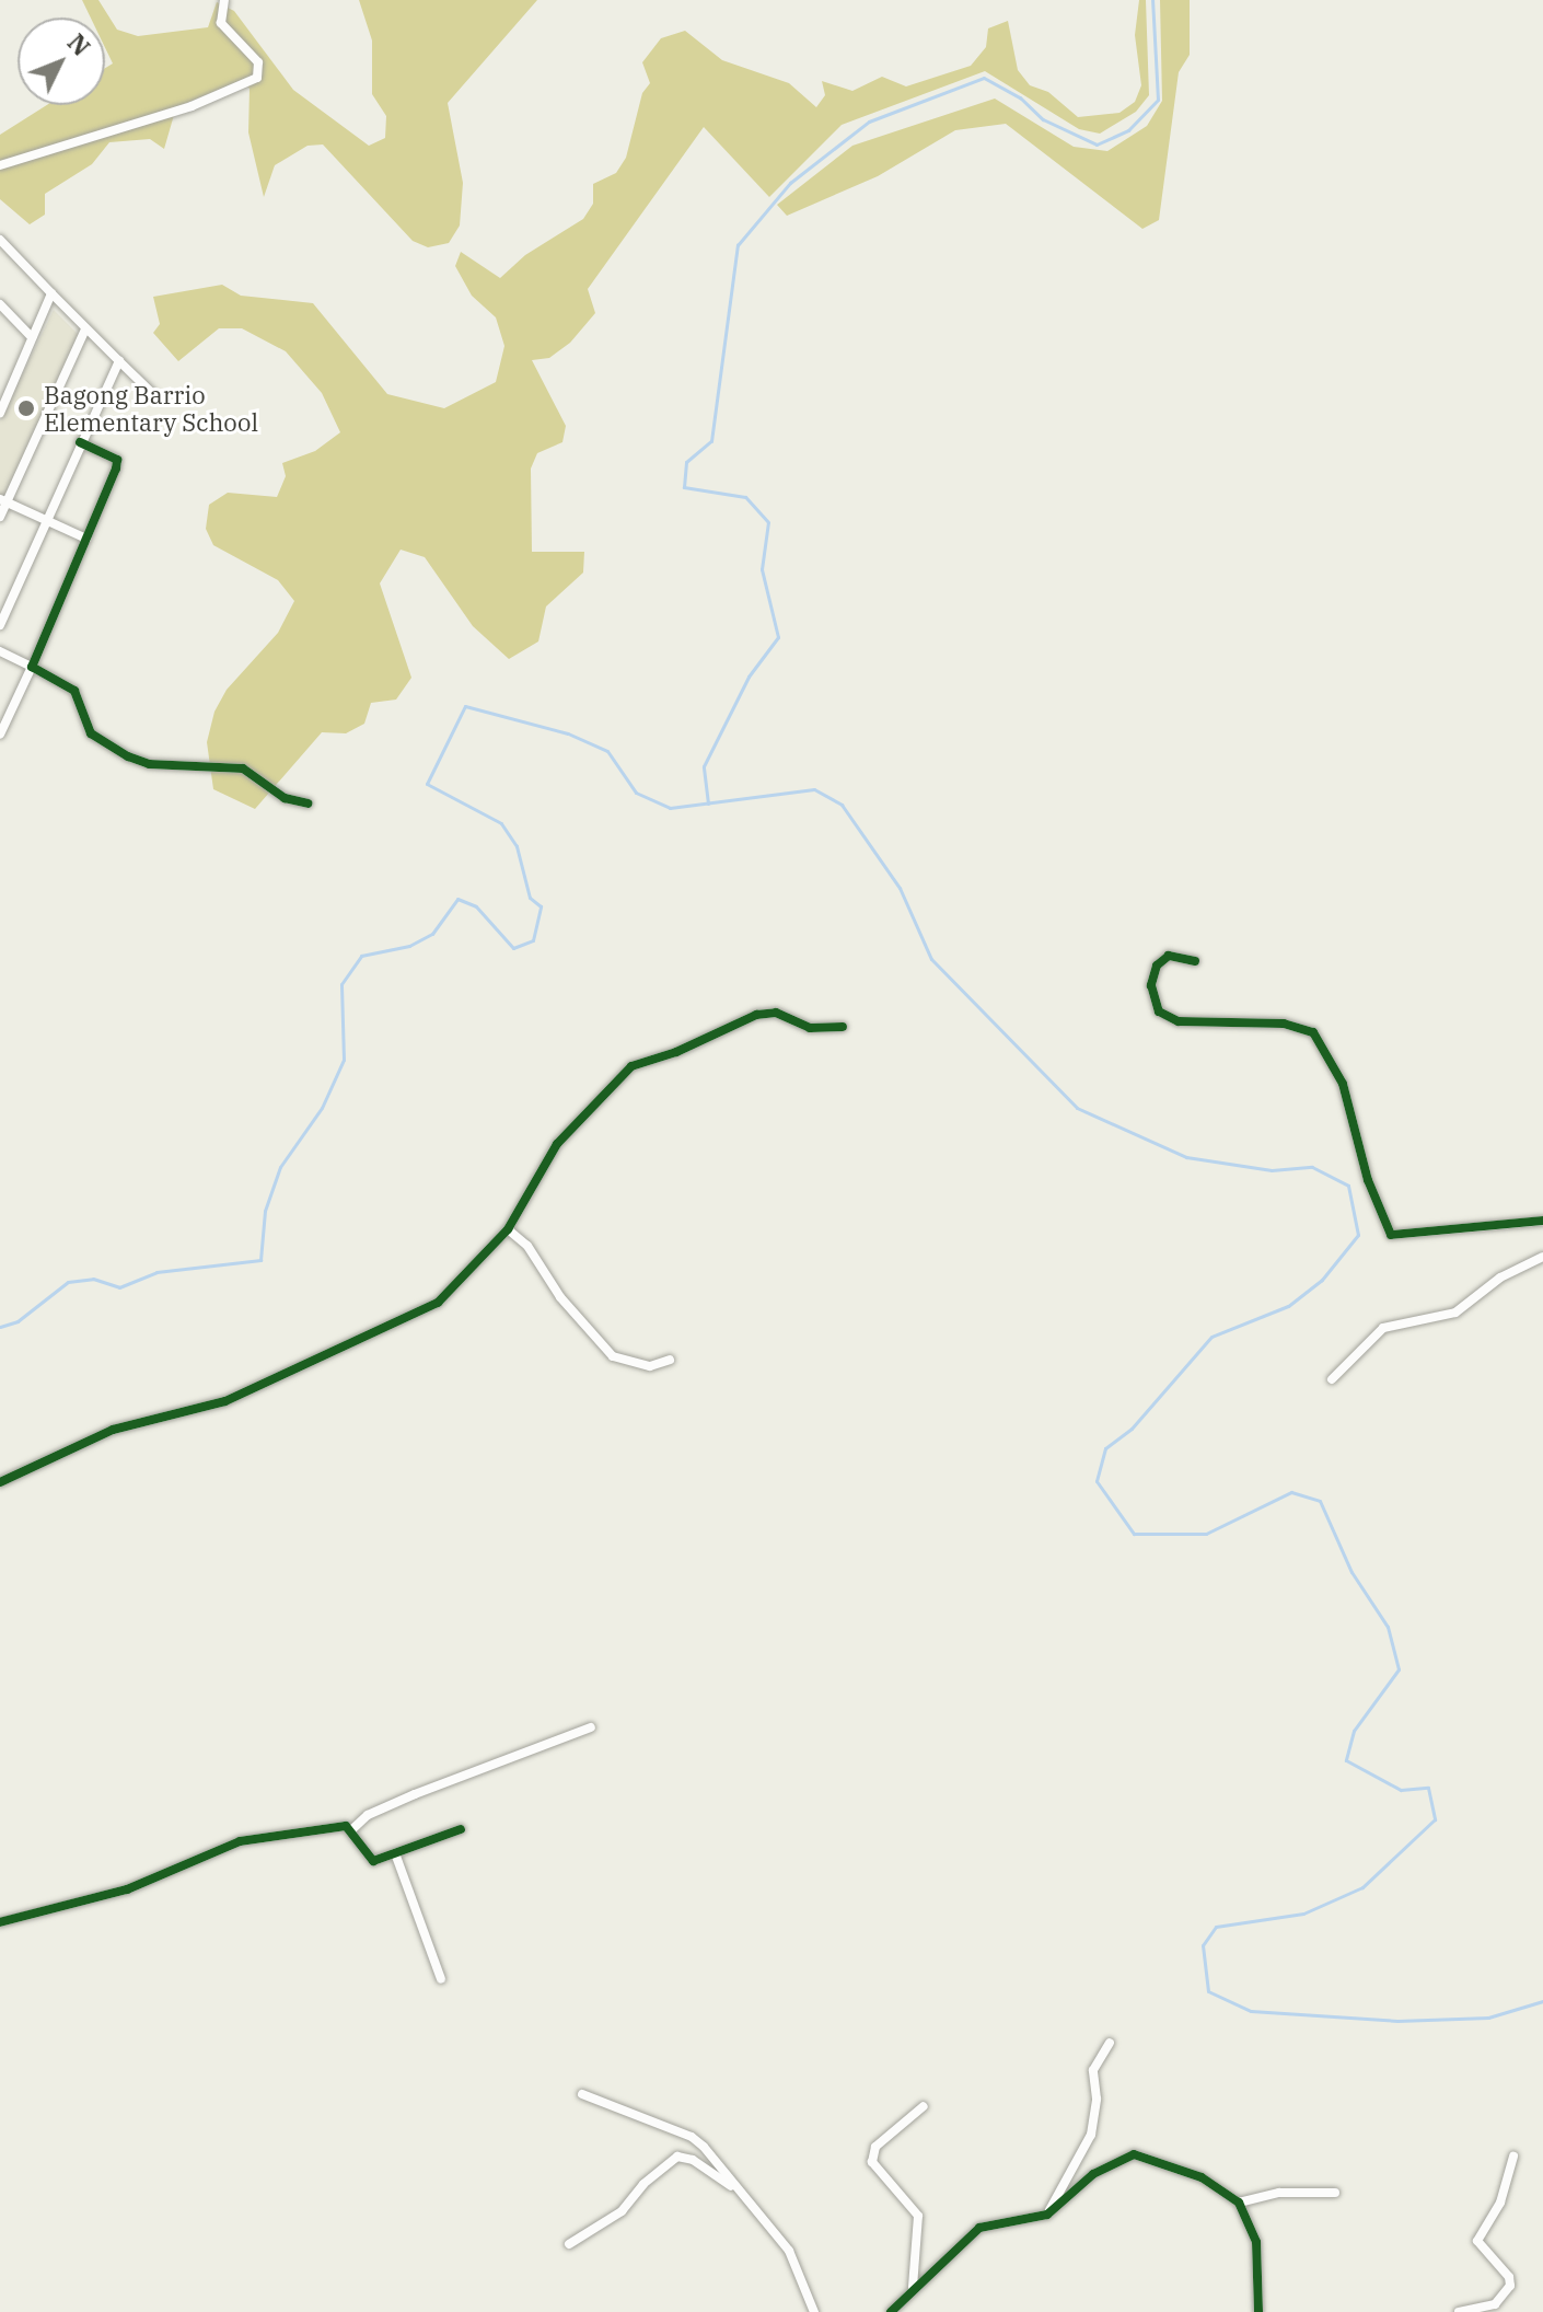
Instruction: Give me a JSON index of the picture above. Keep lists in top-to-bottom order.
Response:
{
  "places": ["Bagong Barrio Elementary School"],
  "north": "top right"
}
